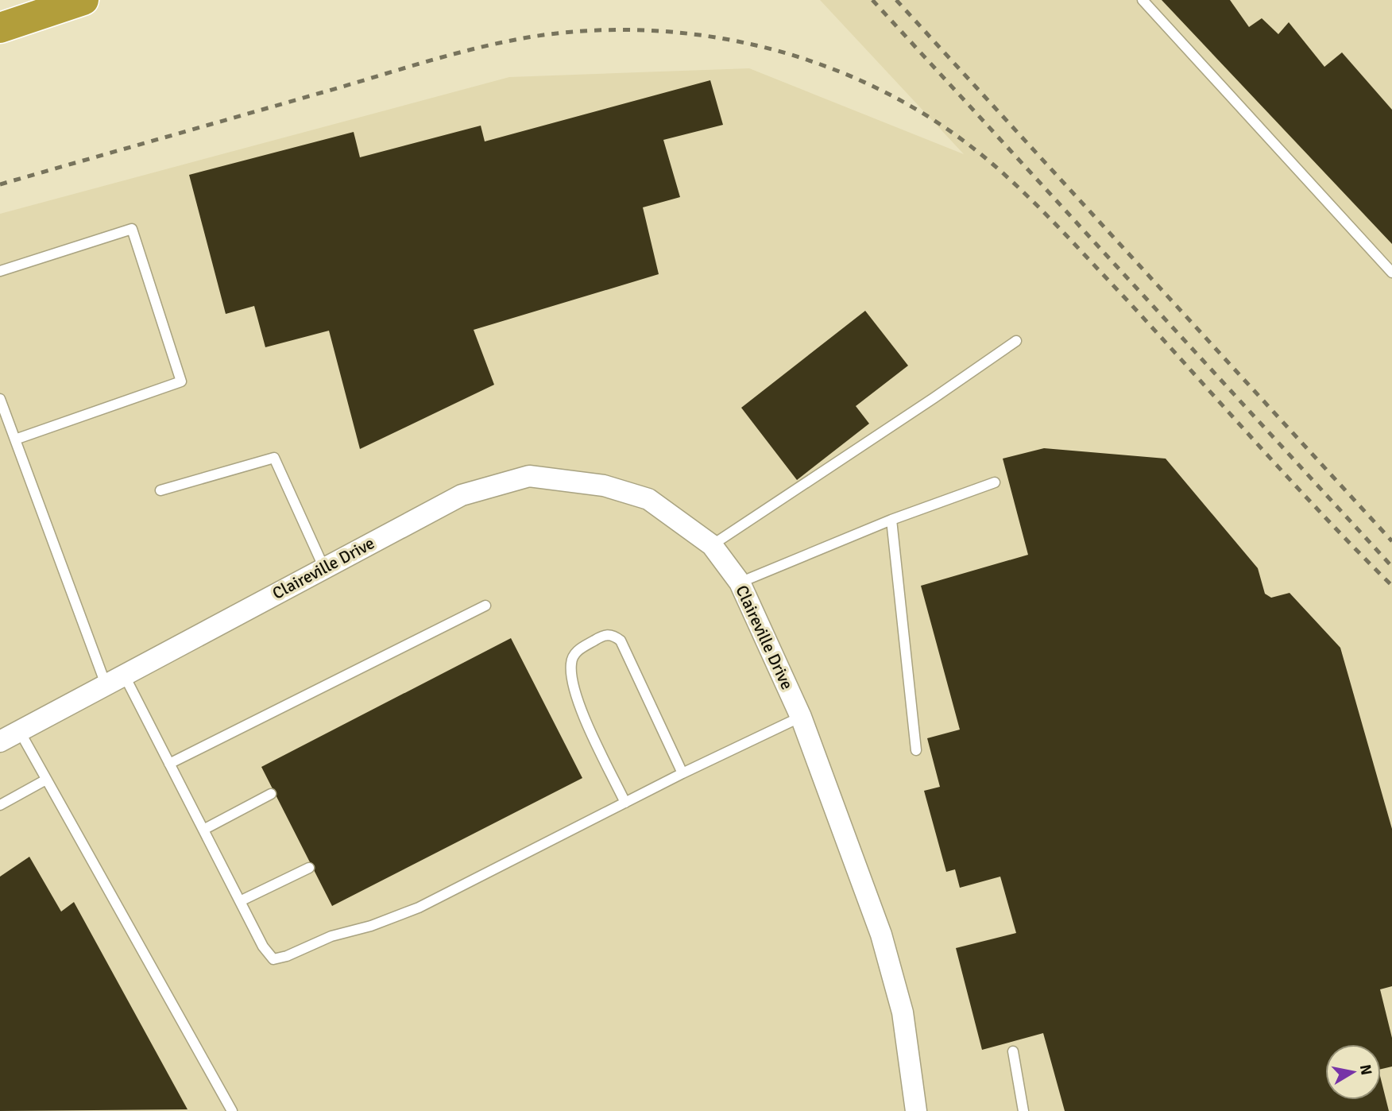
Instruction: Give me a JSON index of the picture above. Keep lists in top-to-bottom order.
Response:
{
  "streets": {
    "street": ["Claireville Drive"]
  },
  "north": "right"
}
